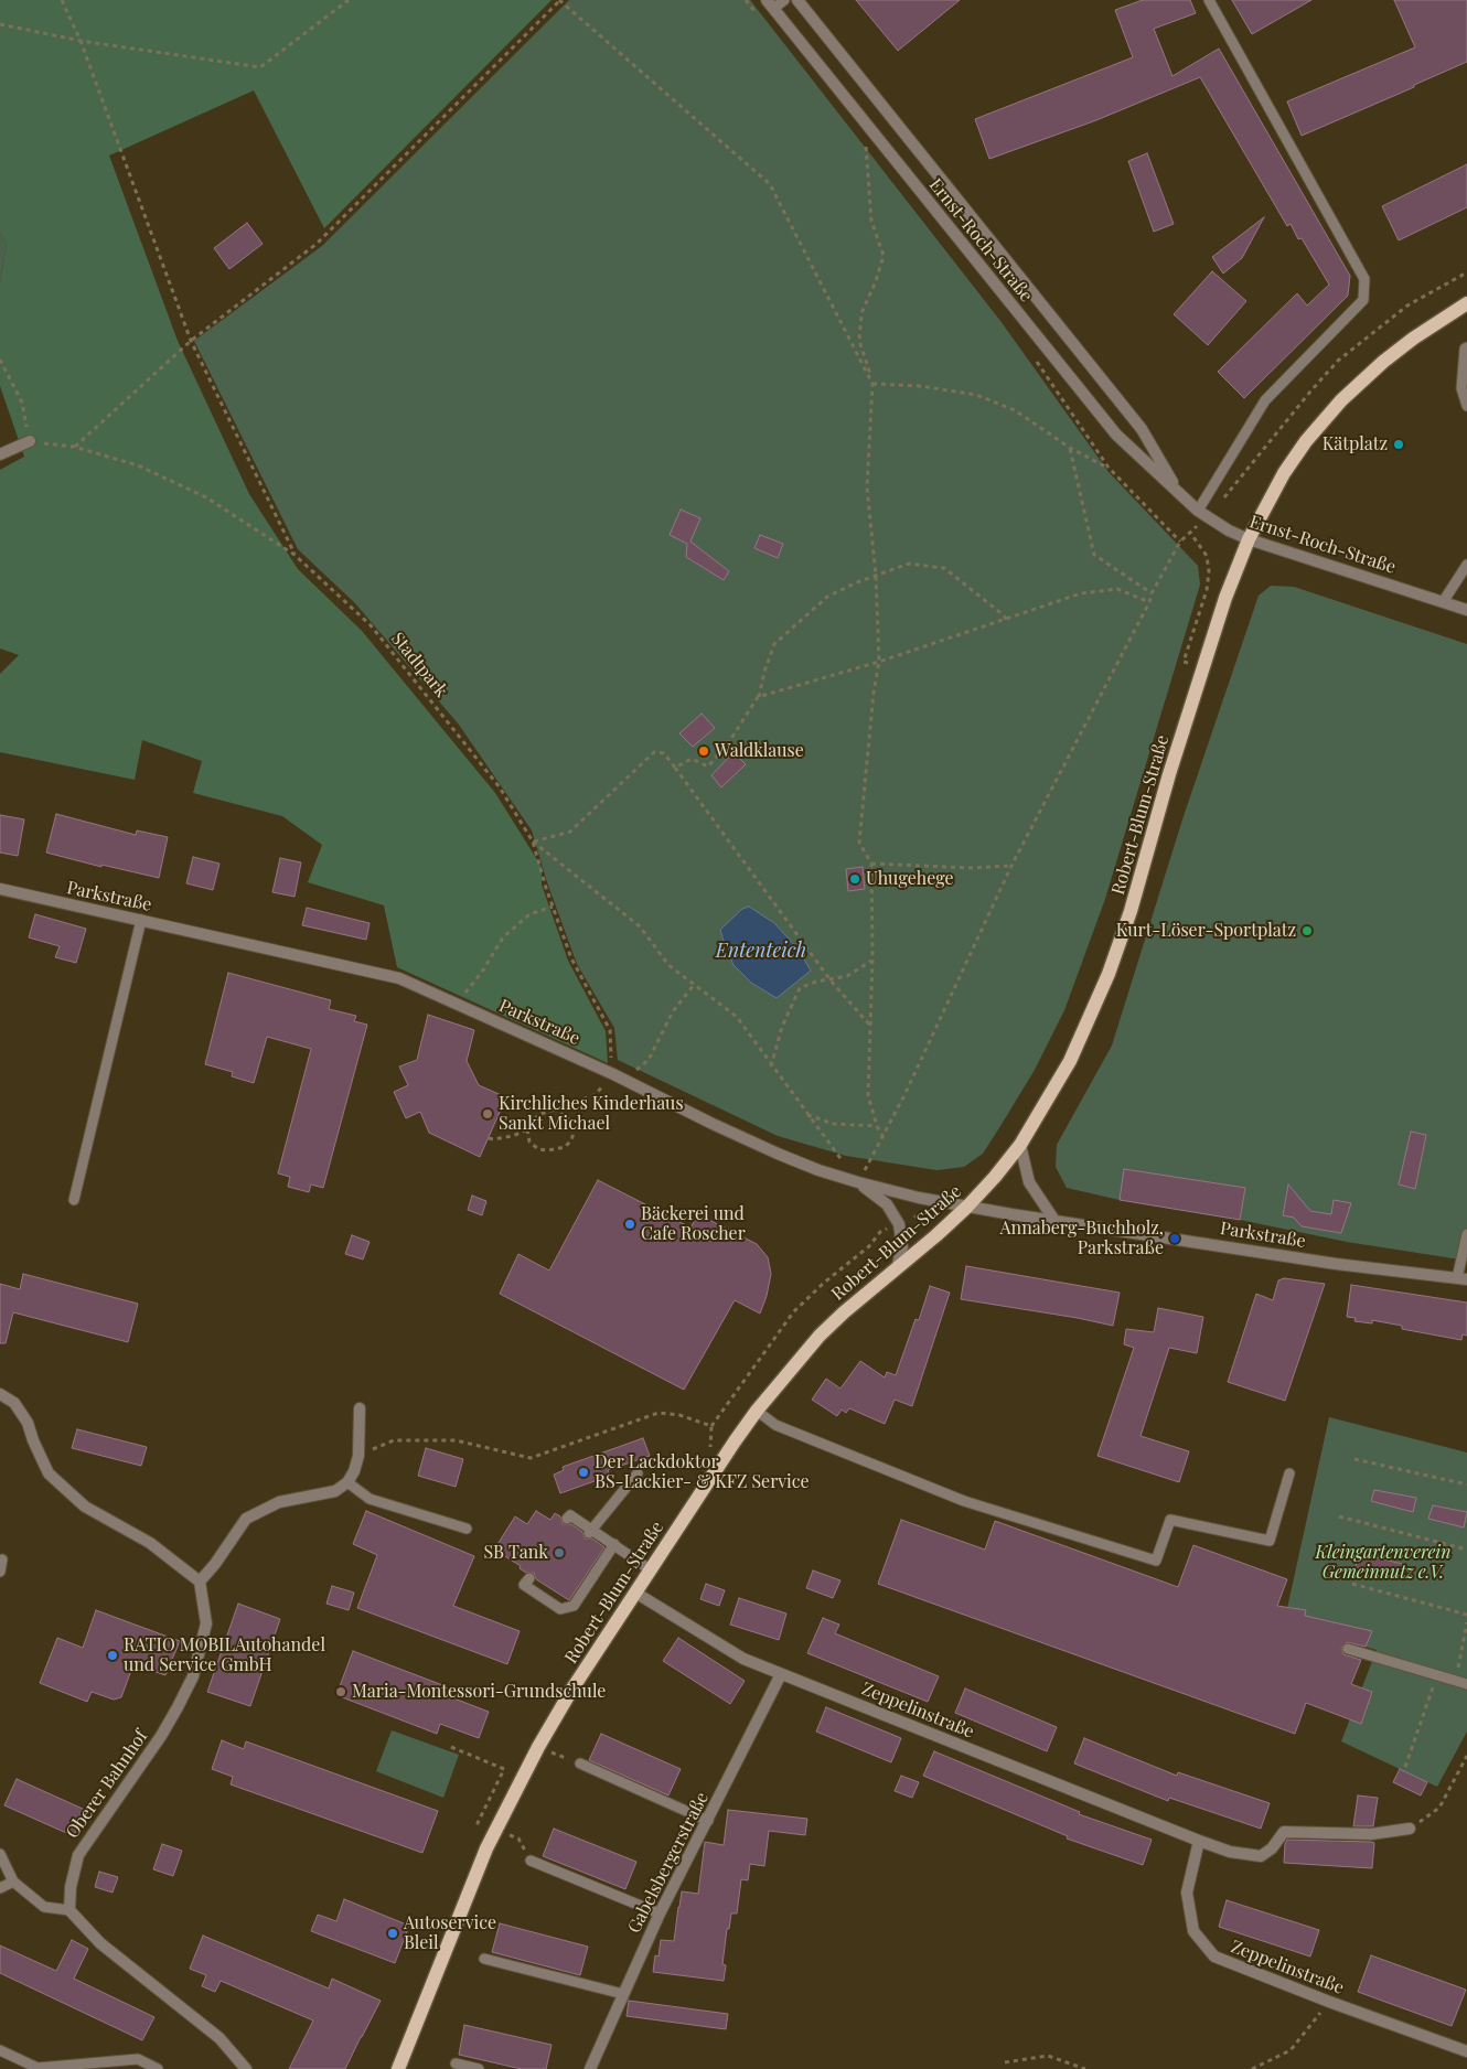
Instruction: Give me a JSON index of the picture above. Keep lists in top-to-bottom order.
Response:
{
  "streets": {
    "main road": ["Robert-Blum-Straße"],
    "street": [
      "Ernst-Roch-Straße",
      "Parkstraße",
      "Zeppelinstraße",
      "Oberer Bahnhof",
      "Gabelsbergerstraße"
    ],
    "path": ["Stadtpark"]
  },
  "crossings": [
    ["Ernst-Roch-Straße", "Robert-Blum-Straße"],
    ["Stadtpark", "Parkstraße"],
    ["Robert-Blum-Straße", "Parkstraße"],
    ["Robert-Blum-Straße", "Zeppelinstraße"],
    ["Zeppelinstraße", "Gabelsbergerstraße"]
  ],
  "water": ["Ententeich"],
  "parks": ["Kleingartenverein Gemeinnutz e.V."],
  "places": [
    "Kätplatz",
    "Waldklause",
    "Uhugehege",
    "Kurt-Löser-Sportplatz",
    "Kirchliches Kinderhaus Sankt Michael",
    "Bäckerei und Cafe Roscher",
    "Annaberg-Buchholz, Parkstraße",
    "Der Lackdoktor BS-Lackier- & KFZ Service",
    "SB Tank",
    "RATIO MOBILAutohandel und Service GmbH",
    "Maria-Montessori-Grundschule",
    "Autoservice Bleil"
  ]
}
